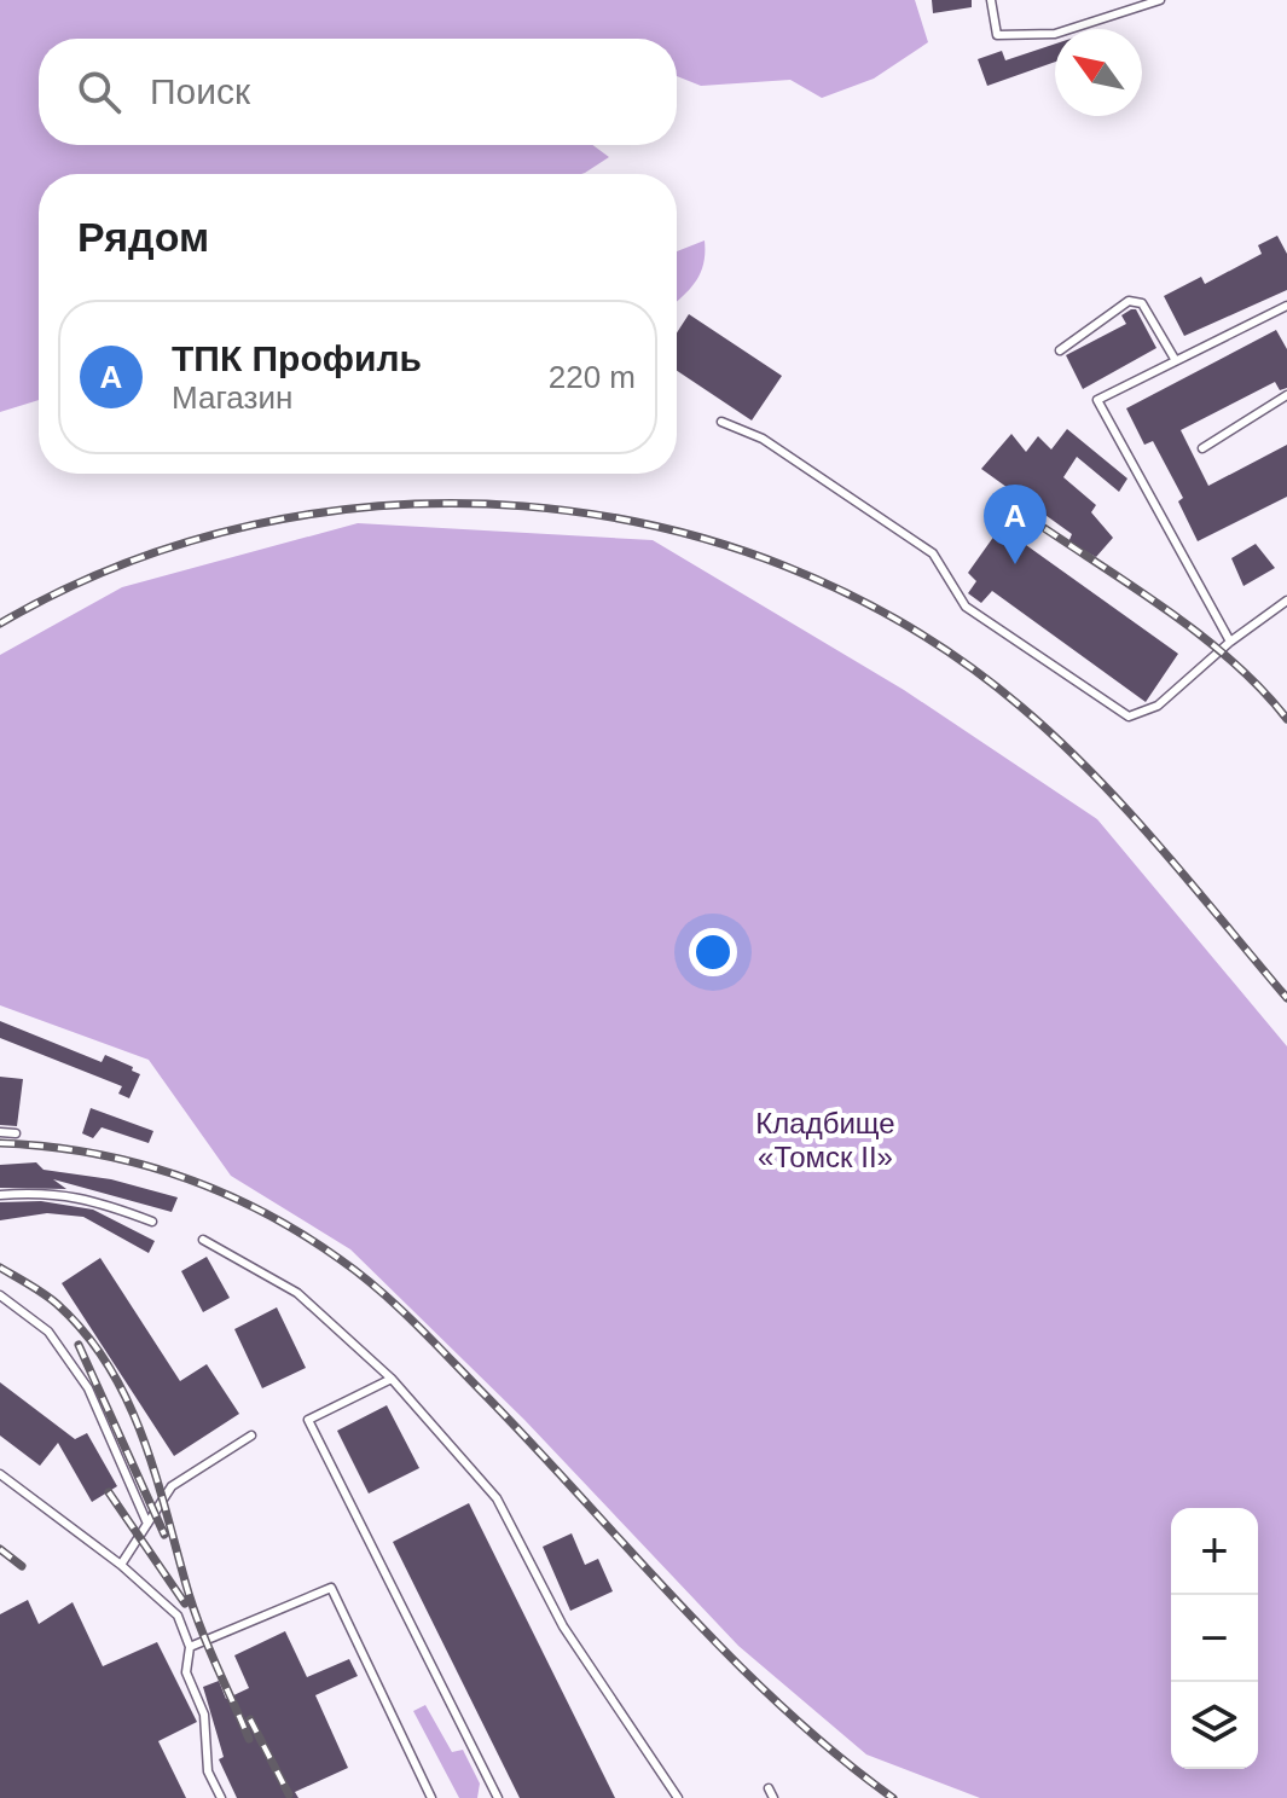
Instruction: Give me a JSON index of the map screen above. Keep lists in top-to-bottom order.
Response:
{
  "parks": ["Кладбище «Томск II»"],
  "north": "top left",
  "page": {
    "search": "Поиск",
    "heading": "Рядом",
    "list": [
      {
        "mark": "A",
        "name": "ТПК Профиль",
        "note": "Магазин",
        "value": "220 m"
      }
    ],
    "pins": "A",
    "map_buttons": ["+", "−"]
  }
}
